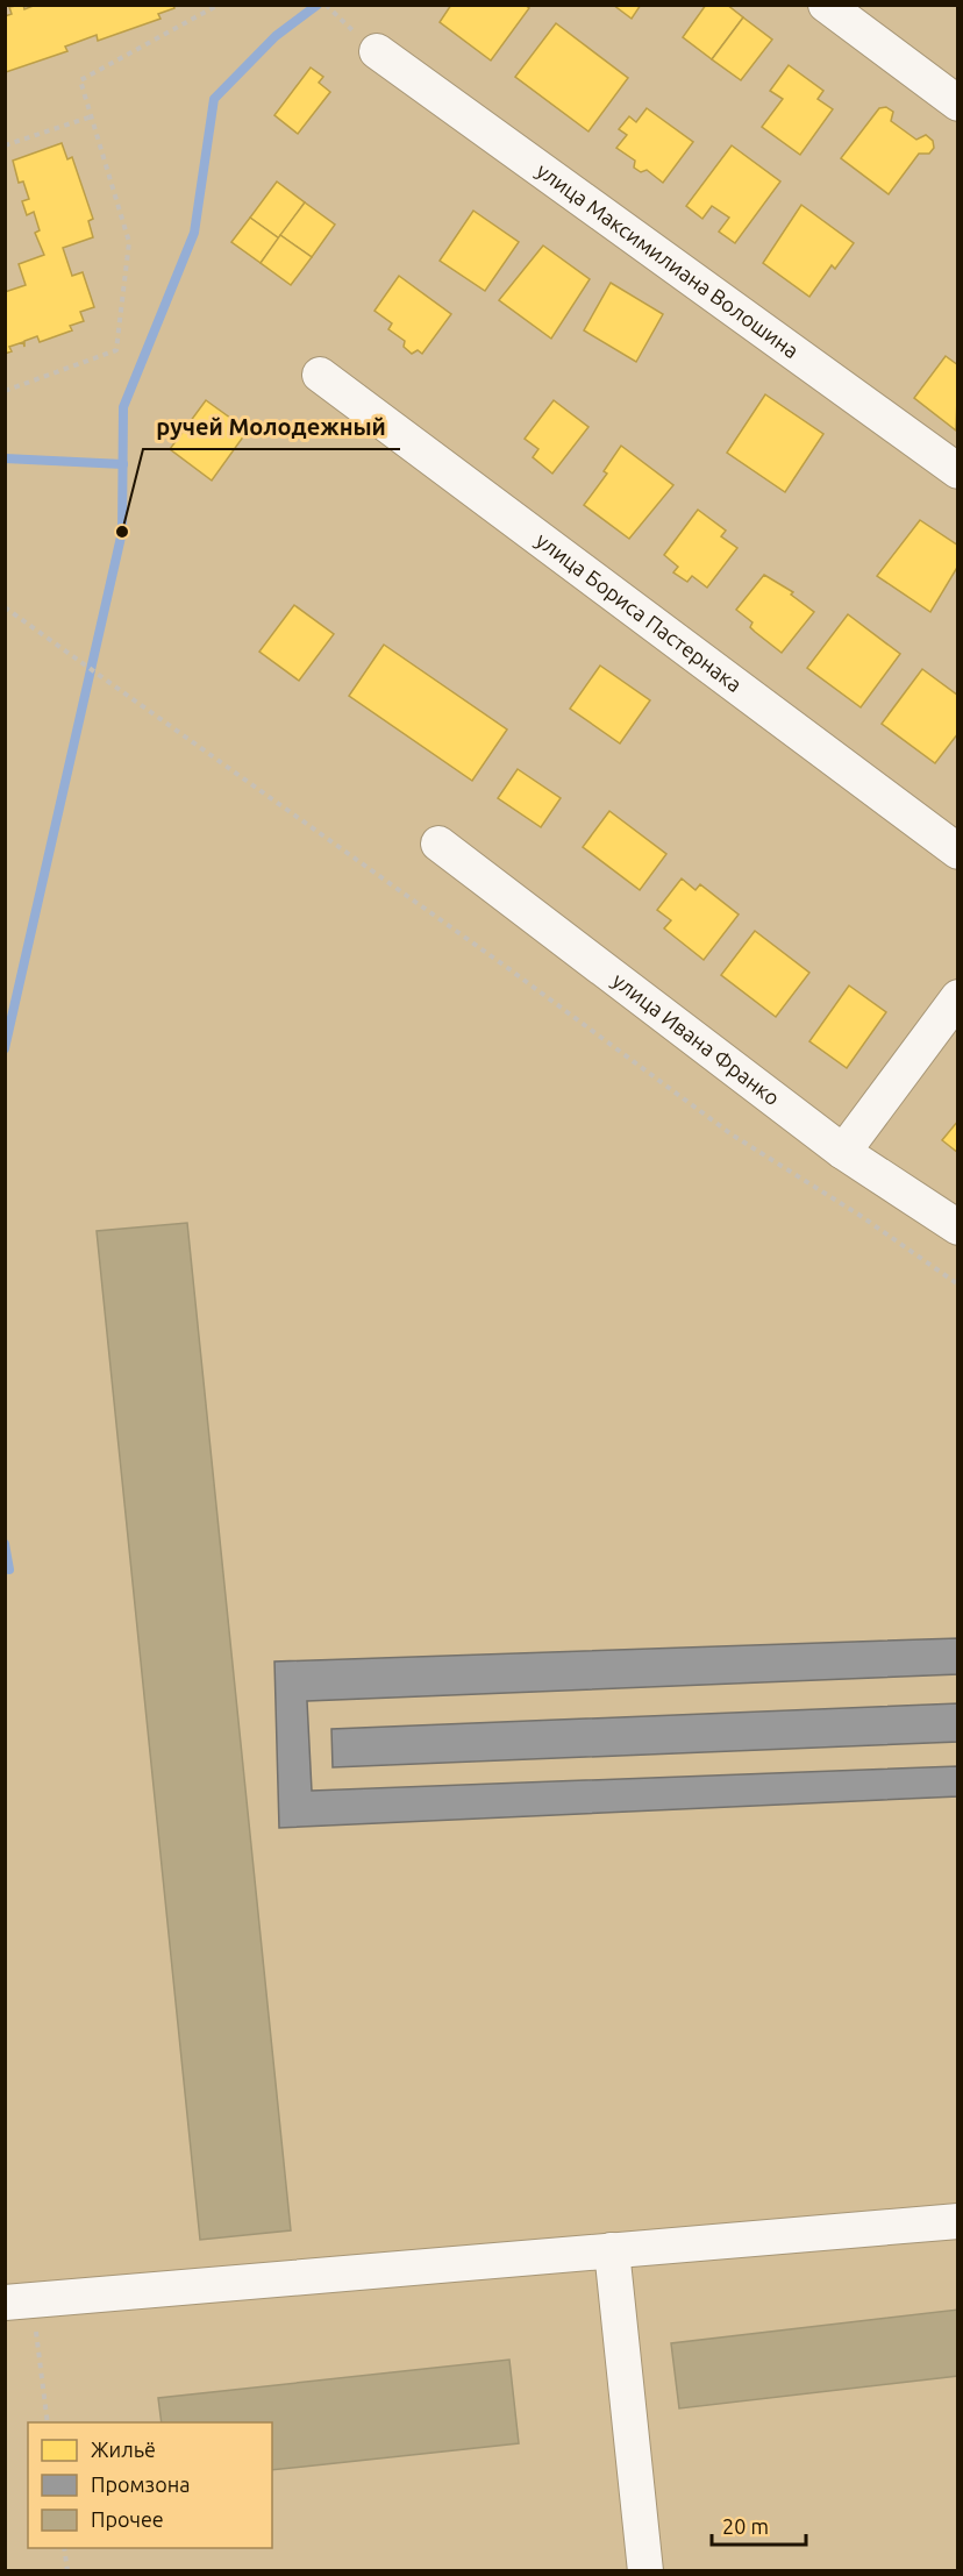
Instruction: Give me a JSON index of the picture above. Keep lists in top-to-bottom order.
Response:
{
  "streets": {
    "street": ["улица Максимилиана Волошина", "улица Бориса Пастернака", "улица Ивана Франко"]
  },
  "places": ["ручей Молодежный"],
  "legend": ["Жильё", "Промзона", "Прочее"],
  "scale_bar": "20 m"
}
